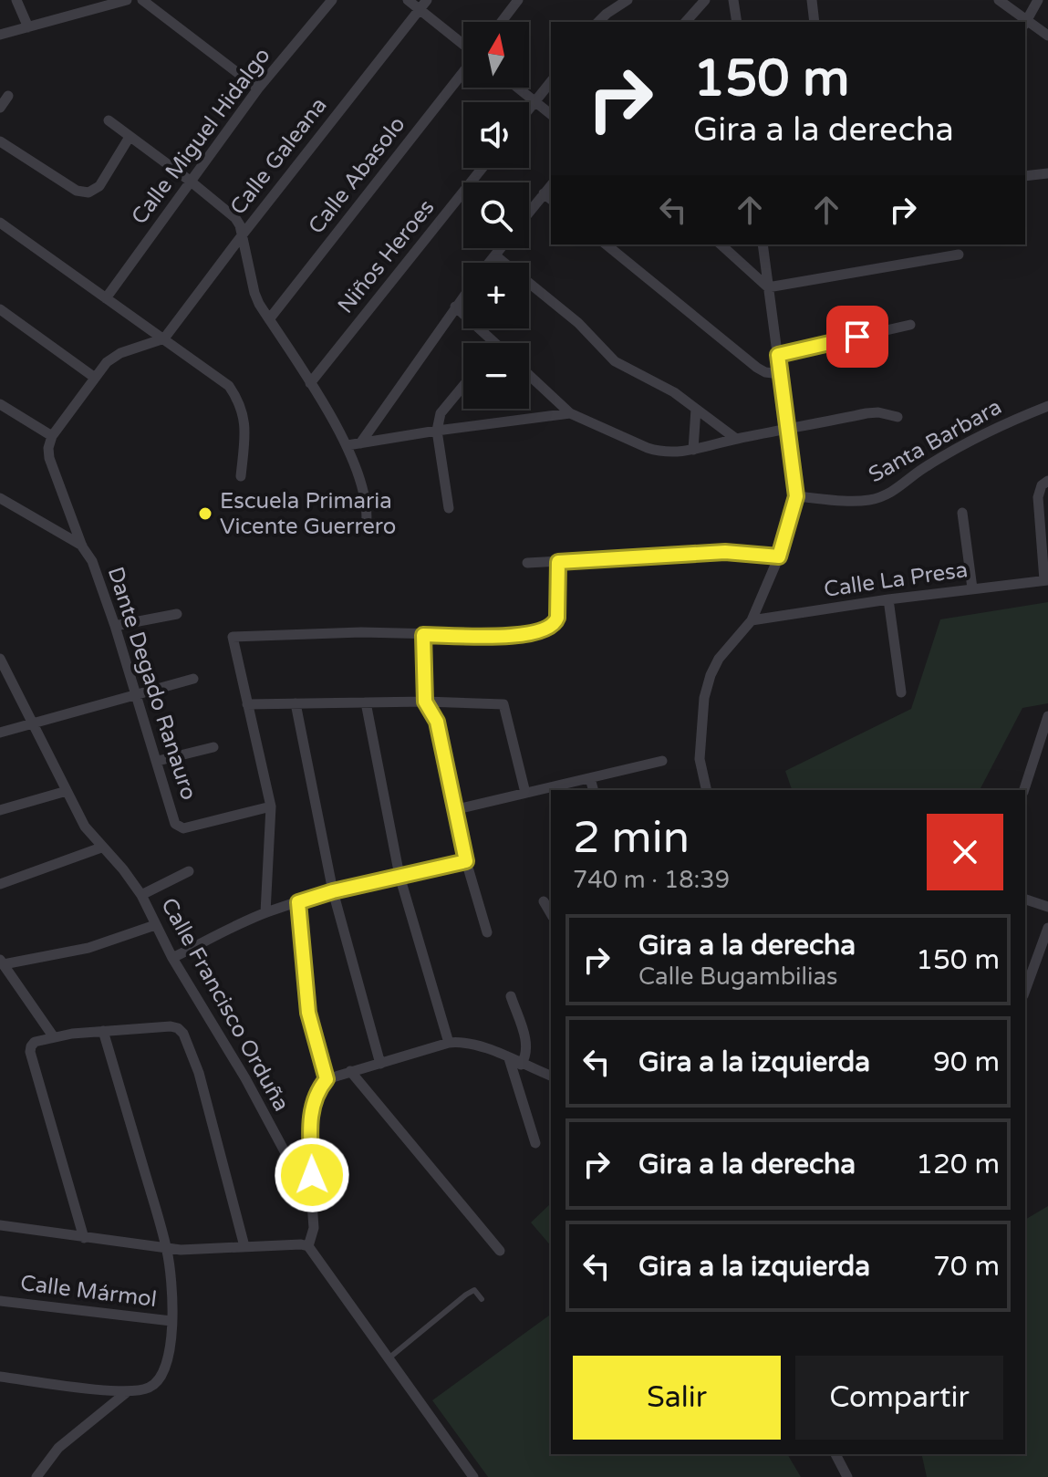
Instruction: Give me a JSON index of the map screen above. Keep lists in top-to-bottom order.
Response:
{
  "streets": {
    "street": [
      "Calle Miguel Hidalgo",
      "Calle Galeana",
      "Calle Abasolo",
      "Niños Heroes",
      "Santa Barbara",
      "Calle La Presa",
      "Dante Degado Ranauro",
      "Calle Francisco Orduña",
      "Calle Mármol"
    ]
  },
  "places": ["Escuela Primaria Vicente Guerrero"],
  "north": "top",
  "page": {
    "map_buttons": ["+", "−"],
    "turn": ["150 m", "Gira a la derecha"],
    "heading": ["2 min", "740 m · 18:39"],
    "list": [
      {
        "name": "Gira a la derecha",
        "note": "Calle Bugambilias",
        "value": "150 m"
      },
      {
        "name": "Gira a la izquierda",
        "value": "90 m"
      },
      {
        "name": "Gira a la derecha",
        "value": "120 m"
      },
      {
        "name": "Gira a la izquierda",
        "value": "70 m"
      }
    ],
    "buttons": ["Salir", "Compartir"]
  }
}
